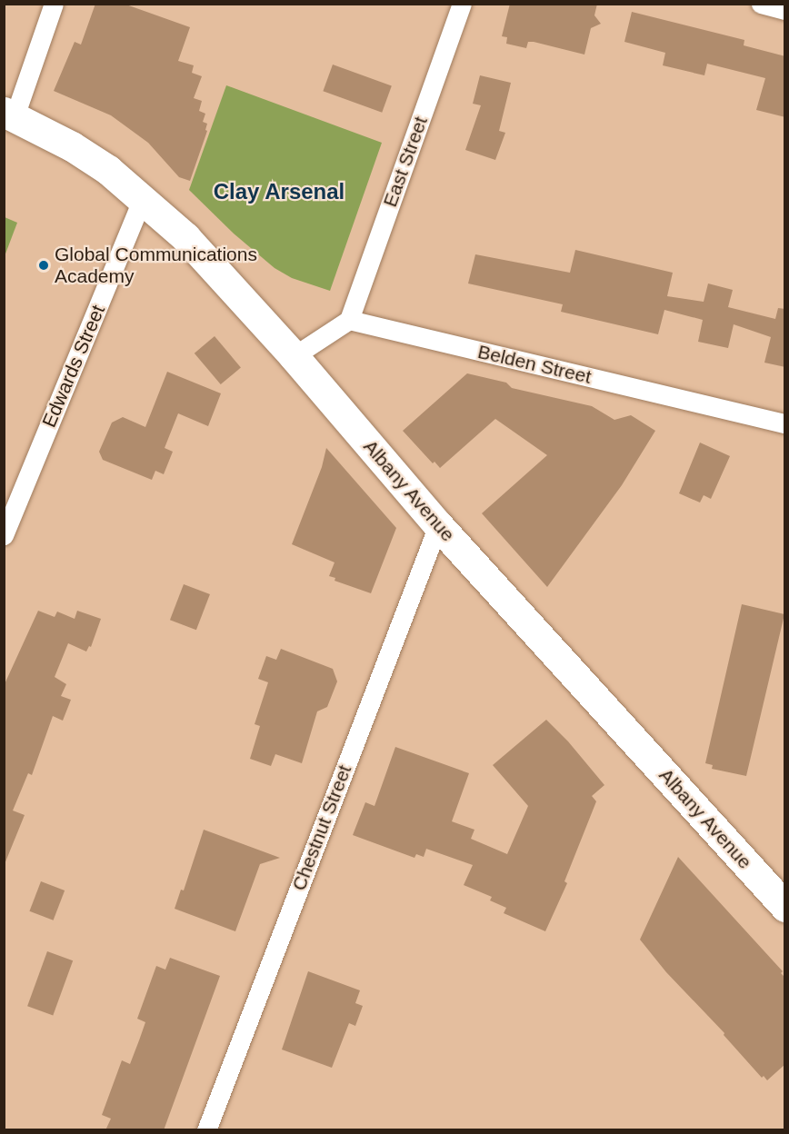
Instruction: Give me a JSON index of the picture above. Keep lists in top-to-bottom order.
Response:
{
  "streets": {
    "highway": ["Albany Avenue"],
    "street": [
      "East Street",
      "Belden Street",
      "Edwards Street",
      "Chestnut Street"
    ]
  },
  "crossings": [
    ["East Street", "Belden Street"],
    ["Edwards Street", "Albany Avenue"],
    ["Albany Avenue", "Chestnut Street"]
  ],
  "districts": ["Clay Arsenal"],
  "places": ["Global Communications Academy"]
}
